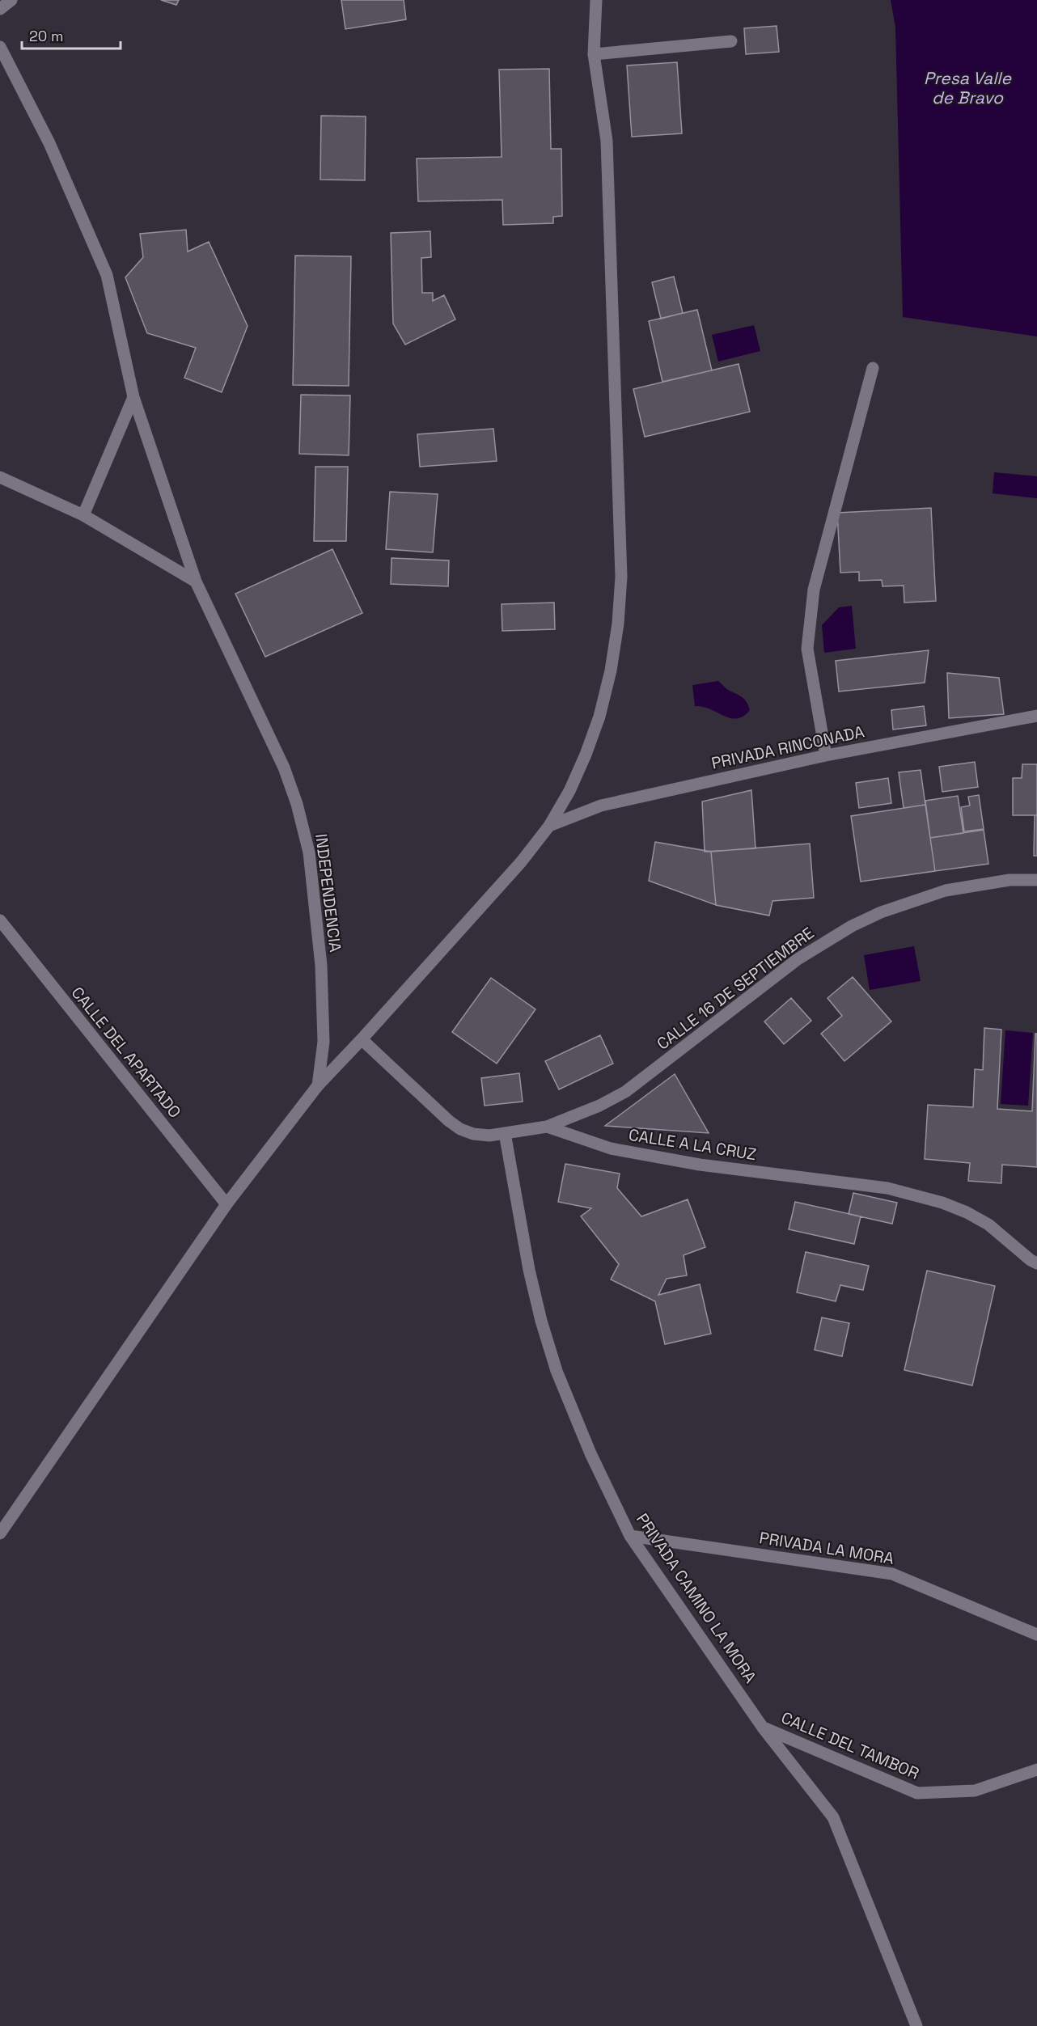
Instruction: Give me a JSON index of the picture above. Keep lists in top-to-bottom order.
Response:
{
  "streets": {
    "street": [
      "PRIVADA RINCONADA",
      "INDEPENDENCIA",
      "CALLE 16 DE SEPTIEMBRE",
      "CALLE DEL APARTADO",
      "CALLE A LA CRUZ",
      "PRIVADA LA MORA",
      "PRIVADA CAMINO LA MORA",
      "CALLE DEL TAMBOR"
    ]
  },
  "crossings": [
    ["CALLE 16 DE SEPTIEMBRE", "CALLE A LA CRUZ"],
    ["CALLE A LA CRUZ", "PRIVADA CAMINO LA MORA"],
    ["PRIVADA LA MORA", "PRIVADA CAMINO LA MORA"],
    ["PRIVADA CAMINO LA MORA", "CALLE DEL TAMBOR"]
  ],
  "water": ["Presa Valle de Bravo"],
  "scale_bar": "20 m"
}
